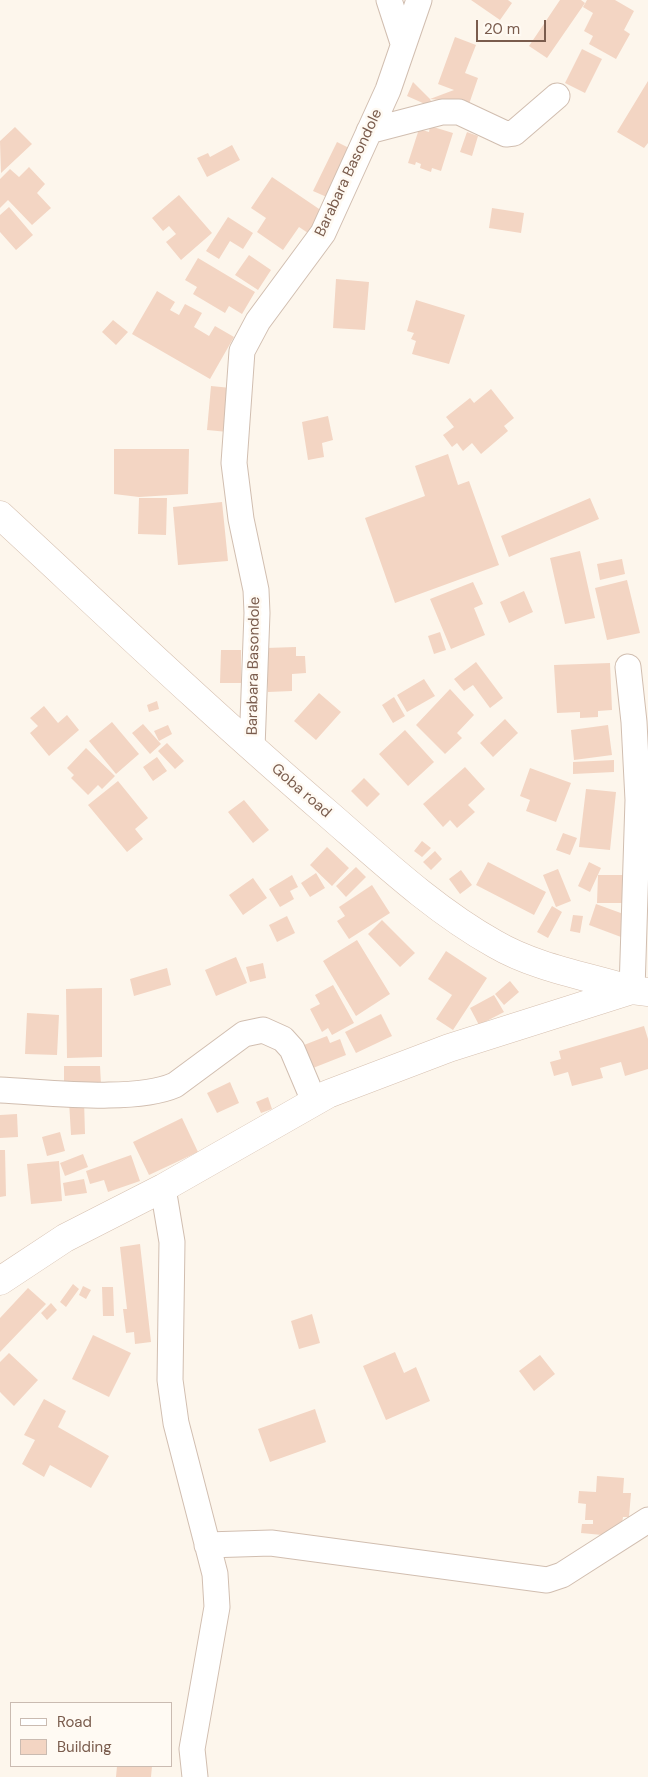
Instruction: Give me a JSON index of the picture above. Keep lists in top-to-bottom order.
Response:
{
  "streets": {
    "main road": ["Goba road"],
    "street": ["Barabara Basondole"]
  },
  "crossings": [
    ["Barabara Basondole", "Goba road"]
  ],
  "legend": ["Road", "Building"],
  "scale_bar": "20 m"
}
